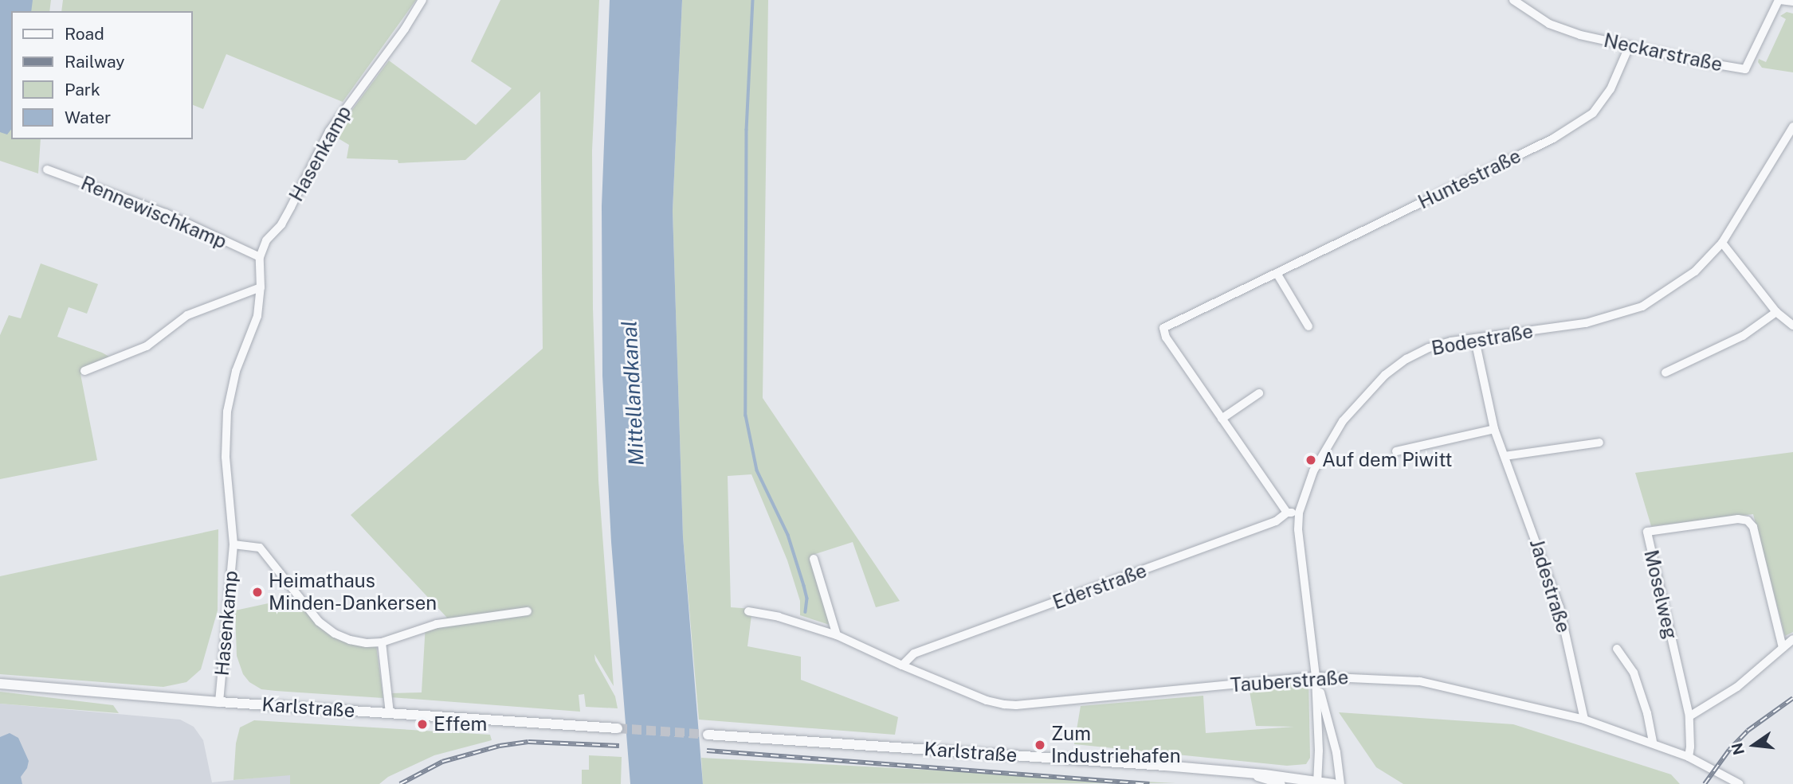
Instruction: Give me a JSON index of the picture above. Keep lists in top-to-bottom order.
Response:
{
  "streets": {
    "street": [
      "Neckarstraße",
      "Hasenkamp",
      "Huntestraße",
      "Rennewischkamp",
      "Bodestraße",
      "Jadestraße",
      "Ederstraße",
      "Moselweg",
      "Tauberstraße",
      "Karlstraße"
    ]
  },
  "crossings": [
    ["Neckarstraße", "Huntestraße"],
    ["Hasenkamp", "Rennewischkamp"],
    ["Hasenkamp", "Karlstraße"],
    ["Bodestraße", "Jadestraße"],
    ["Bodestraße", "Ederstraße"],
    ["Bodestraße", "Tauberstraße"],
    ["Bodestraße", "Karlstraße"],
    ["Jadestraße", "Tauberstraße"],
    ["Ederstraße", "Tauberstraße"],
    ["Moselweg", "Tauberstraße"]
  ],
  "water": ["Mittellandkanal"],
  "places": [
    "Auf dem Piwitt",
    "Heimathaus Minden-Dankersen",
    "Effem",
    "Zum Industriehafen"
  ],
  "legend": [
    "Road",
    "Railway",
    "Park",
    "Water"
  ],
  "north": "left"
}
